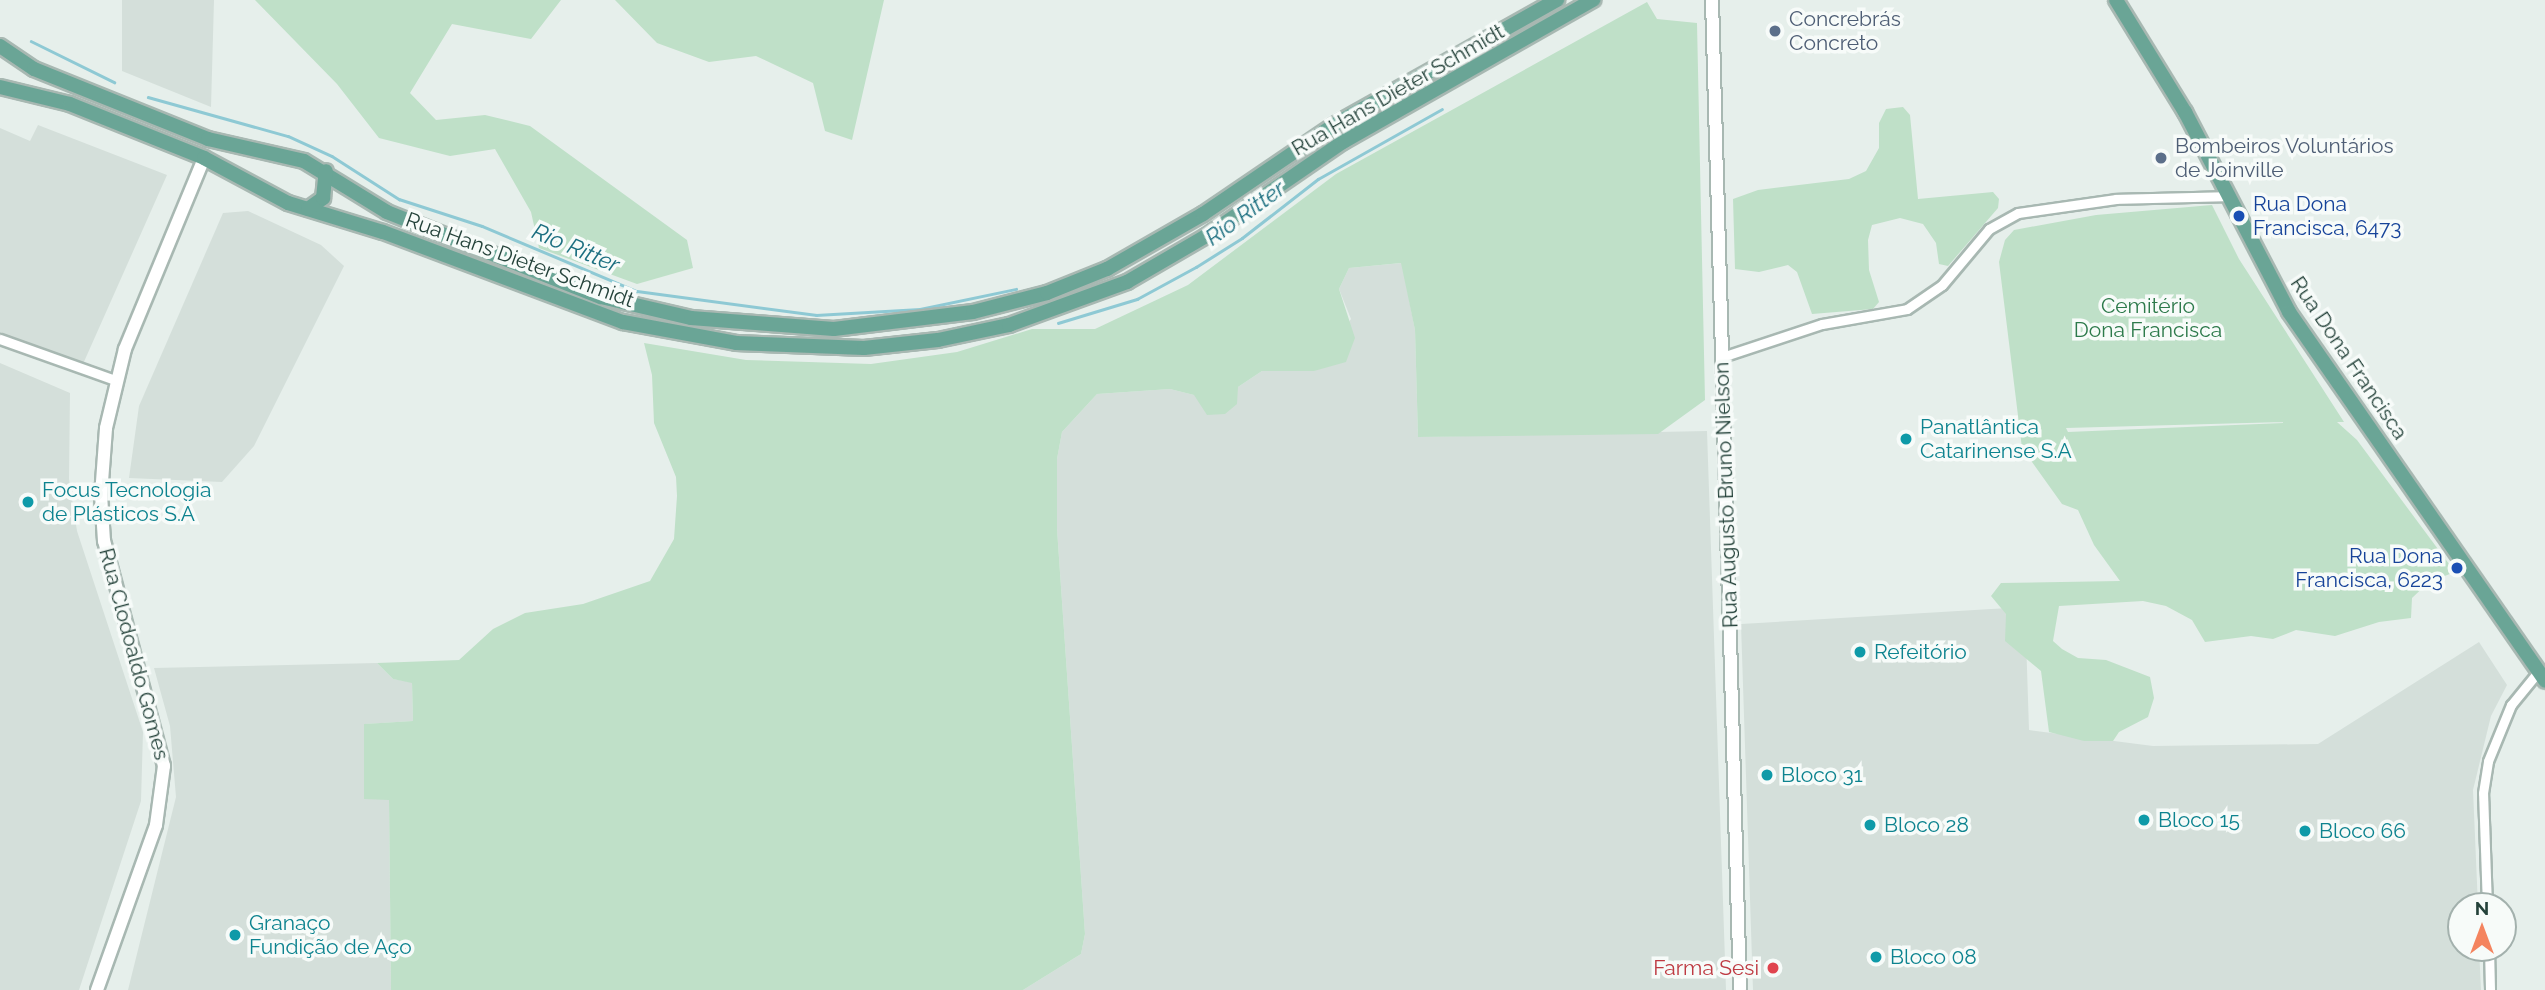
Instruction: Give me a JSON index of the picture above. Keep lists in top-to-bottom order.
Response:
{
  "streets": {
    "main road": [
      "Rua Hans Dieter Schmidt",
      "Rua Dona Francisca",
      "Rua Augusto Bruno Nielson",
      "Rua Clodoaldo Gomes"
    ]
  },
  "crossings": [
    ["Rua Hans Dieter Schmidt", "Rua Clodoaldo Gomes"]
  ],
  "water": ["Rio Ritter"],
  "parks": ["Cemitério Dona Francisca"],
  "places": [
    "Concrebrás Concreto",
    "Bombeiros Voluntários de Joinville",
    "Rua Dona Francisca, 6473",
    "Panatlântica Catarinense S.A",
    "Focus Tecnologia de Plásticos S.A",
    "Rua Dona Francisca, 6223",
    "Refeitório",
    "Bloco 31",
    "Bloco 15",
    "Bloco 28",
    "Bloco 66",
    "Granaço Fundição de Aço",
    "Bloco 08",
    "Farma Sesi"
  ],
  "north": "top"
}
